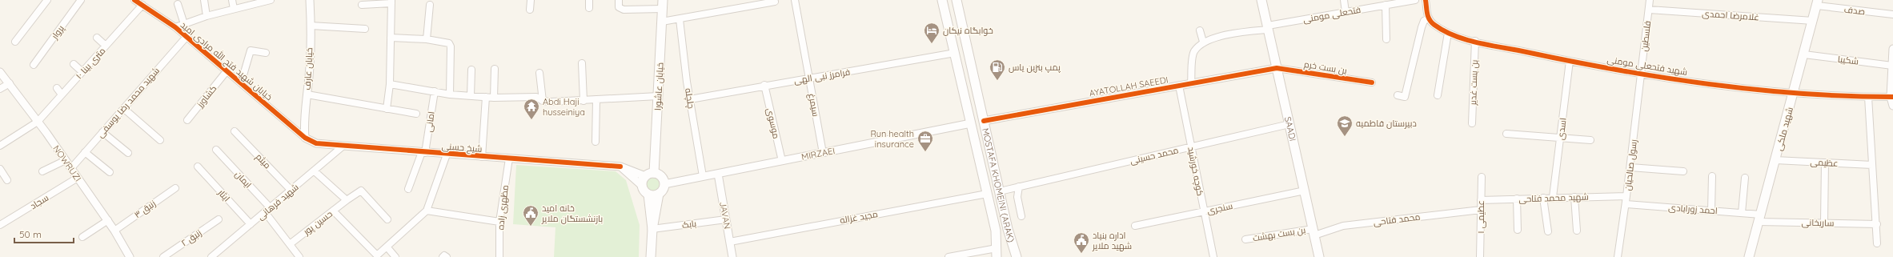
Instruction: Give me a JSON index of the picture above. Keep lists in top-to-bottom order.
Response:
{
  "streets": {
    "main road": [
      "خیابان عاشورا",
      "SAADI",
      "شهید ملکی",
      "MOSTAFA KHOMEINI (ARAK)"
    ],
    "street": [
      "صدف",
      "فتحعلی مومنی",
      "غلامرضا احمدی",
      "پروار",
      "فلسطین",
      "شکیبا",
      "خیابان شهید فتح الله مرادی امید",
      "۱۰ متری بینا",
      "شهید فتحعلی مومنی",
      "بن بست خرم",
      "خیابان عارف",
      "فرامرز نبی الهی",
      "بن بست غدیر",
      "AYATOLLAH SAEEDI",
      "کشاورز",
      "چلچله",
      "شهید محمد رضا یوسفی",
      "سیمرغ",
      "امانی",
      "موسوی",
      "اسدی",
      "شیخ حسنی",
      "MIRZAEI",
      "محمد حسینی",
      "میثم",
      "عظیمی",
      "NOWRUZI",
      "رسول صالحیان",
      "کوچه خورشید",
      "ایمان",
      "ایثار",
      "شهید محمد فتاحی",
      "سجاد",
      "شهید فرهانی",
      "مظهری زاده",
      "سنجری",
      "زنبق ۳",
      "احمد زورابادی",
      "JAVAN",
      "مجید غزاله",
      "عظیمی ۱",
      "محمد فتاحی",
      "حسین پور",
      "ساریخانی",
      "بابک",
      "بن بست بهشت",
      "زنبق ۲"
    ]
  },
  "crossings": [
    ["صدف", "شهید ملکی"],
    ["فتحعلی مومنی", "SAADI"],
    ["غلامرضا احمدی", "فلسطین"],
    ["غلامرضا احمدی", "شهید ملکی"],
    ["فلسطین", "شهید فتحعلی مومنی"],
    ["فلسطین", "رسول صالحیان"],
    ["شکیبا", "شهید ملکی"],
    ["خیابان شهید فتح الله مرادی امید", "۱۰ متری بینا"],
    ["خیابان شهید فتح الله مرادی امید", "خیابان عارف"],
    ["خیابان شهید فتح الله مرادی امید", "کشاورز"],
    ["خیابان شهید فتح الله مرادی امید", "شهید محمد رضا یوسفی"],
    ["خیابان شهید فتح الله مرادی امید", "شیخ حسنی"],
    ["۱۰ متری بینا", "NOWRUZI"],
    ["شهید فتحعلی مومنی", "بن بست غدیر"],
    ["شهید فتحعلی مومنی", "اسدی"],
    ["شهید فتحعلی مومنی", "شهید ملکی"],
    ["شهید فتحعلی مومنی", "رسول صالحیان"],
    ["بن بست خرم", "AYATOLLAH SAEEDI"],
    ["بن بست خرم", "SAADI"],
    ["خیابان عارف", "شیخ حسنی"],
    ["فرامرز نبی الهی", "چلچله"],
    ["فرامرز نبی الهی", "سیمرغ"],
    ["فرامرز نبی الهی", "موسوی"],
    ["فرامرز نبی الهی", "MOSTAFA KHOMEINI (ARAK)"],
    ["خیابان عاشورا", "شیخ حسنی"],
    ["خیابان عاشورا", "MIRZAEI"],
    ["AYATOLLAH SAEEDI", "SAADI"],
    ["AYATOLLAH SAEEDI", "کوچه خورشید"],
    ["AYATOLLAH SAEEDI", "MOSTAFA KHOMEINI (ARAK)"],
    ["چلچله", "MIRZAEI"],
    ["شهید محمد رضا یوسفی", "NOWRUZI"],
    ["سیمرغ", "MIRZAEI"],
    ["امانی", "شیخ حسنی"],
    ["موسوی", "MIRZAEI"],
    ["SAADI", "محمد حسینی"],
    ["SAADI", "سنجری"],
    ["SAADI", "محمد فتاحی"],
    ["SAADI", "بن بست بهشت"],
    ["اسدی", "شهید محمد فتاحی"],
    ["شهید ملکی", "عظیمی"],
    ["شهید ملکی", "احمد زورابادی"],
    ["شهید ملکی", "ساریخانی"],
    ["شیخ حسنی", "MIRZAEI"],
    ["شیخ حسنی", "شهید فرهانی"],
    ["شیخ حسنی", "مظهری زاده"],
    ["MIRZAEI", "MOSTAFA KHOMEINI (ARAK)"],
    ["MIRZAEI", "JAVAN"],
    ["محمد حسینی", "کوچه خورشید"],
    ["محمد حسینی", "MOSTAFA KHOMEINI (ARAK)"],
    ["میثم", "شهید فرهانی"],
    ["NOWRUZI", "سجاد"],
    ["NOWRUZI", "زنبق ۳"],
    ["رسول صالحیان", "شهید محمد فتاحی"],
    ["رسول صالحیان", "احمد زورابادی"],
    ["کوچه خورشید", "سنجری"],
    ["ایمان", "شهید فرهانی"],
    ["ایمان", "حسین پور"],
    ["MOSTAFA KHOMEINI (ARAK)", "مجید غزاله"],
    ["ایثار", "شهید فرهانی"],
    ["شهید محمد فتاحی", "عظیمی ۱"],
    ["احمد زورابادی", "ساریخانی"],
    ["JAVAN", "مجید غزاله"],
    ["JAVAN", "بابک"],
    ["عظیمی ۱", "محمد فتاحی"],
    ["محمد فتاحی", "بن بست بهشت"]
  ],
  "places": {
    "hotel": ["خوابگاه نیکان"],
    "fuel station": ["پمپ بنزین یاس"],
    "temple": ["Abdi Haji husseiniya"],
    "school or university": ["دبیرستان فاطمیه"],
    "office": ["Run health insurance"],
    "public building": ["خانه امید بازنشستگان ملایر", "اداره بنیاد شهید ملایر"]
  },
  "scale_bar": "50 m"
}
